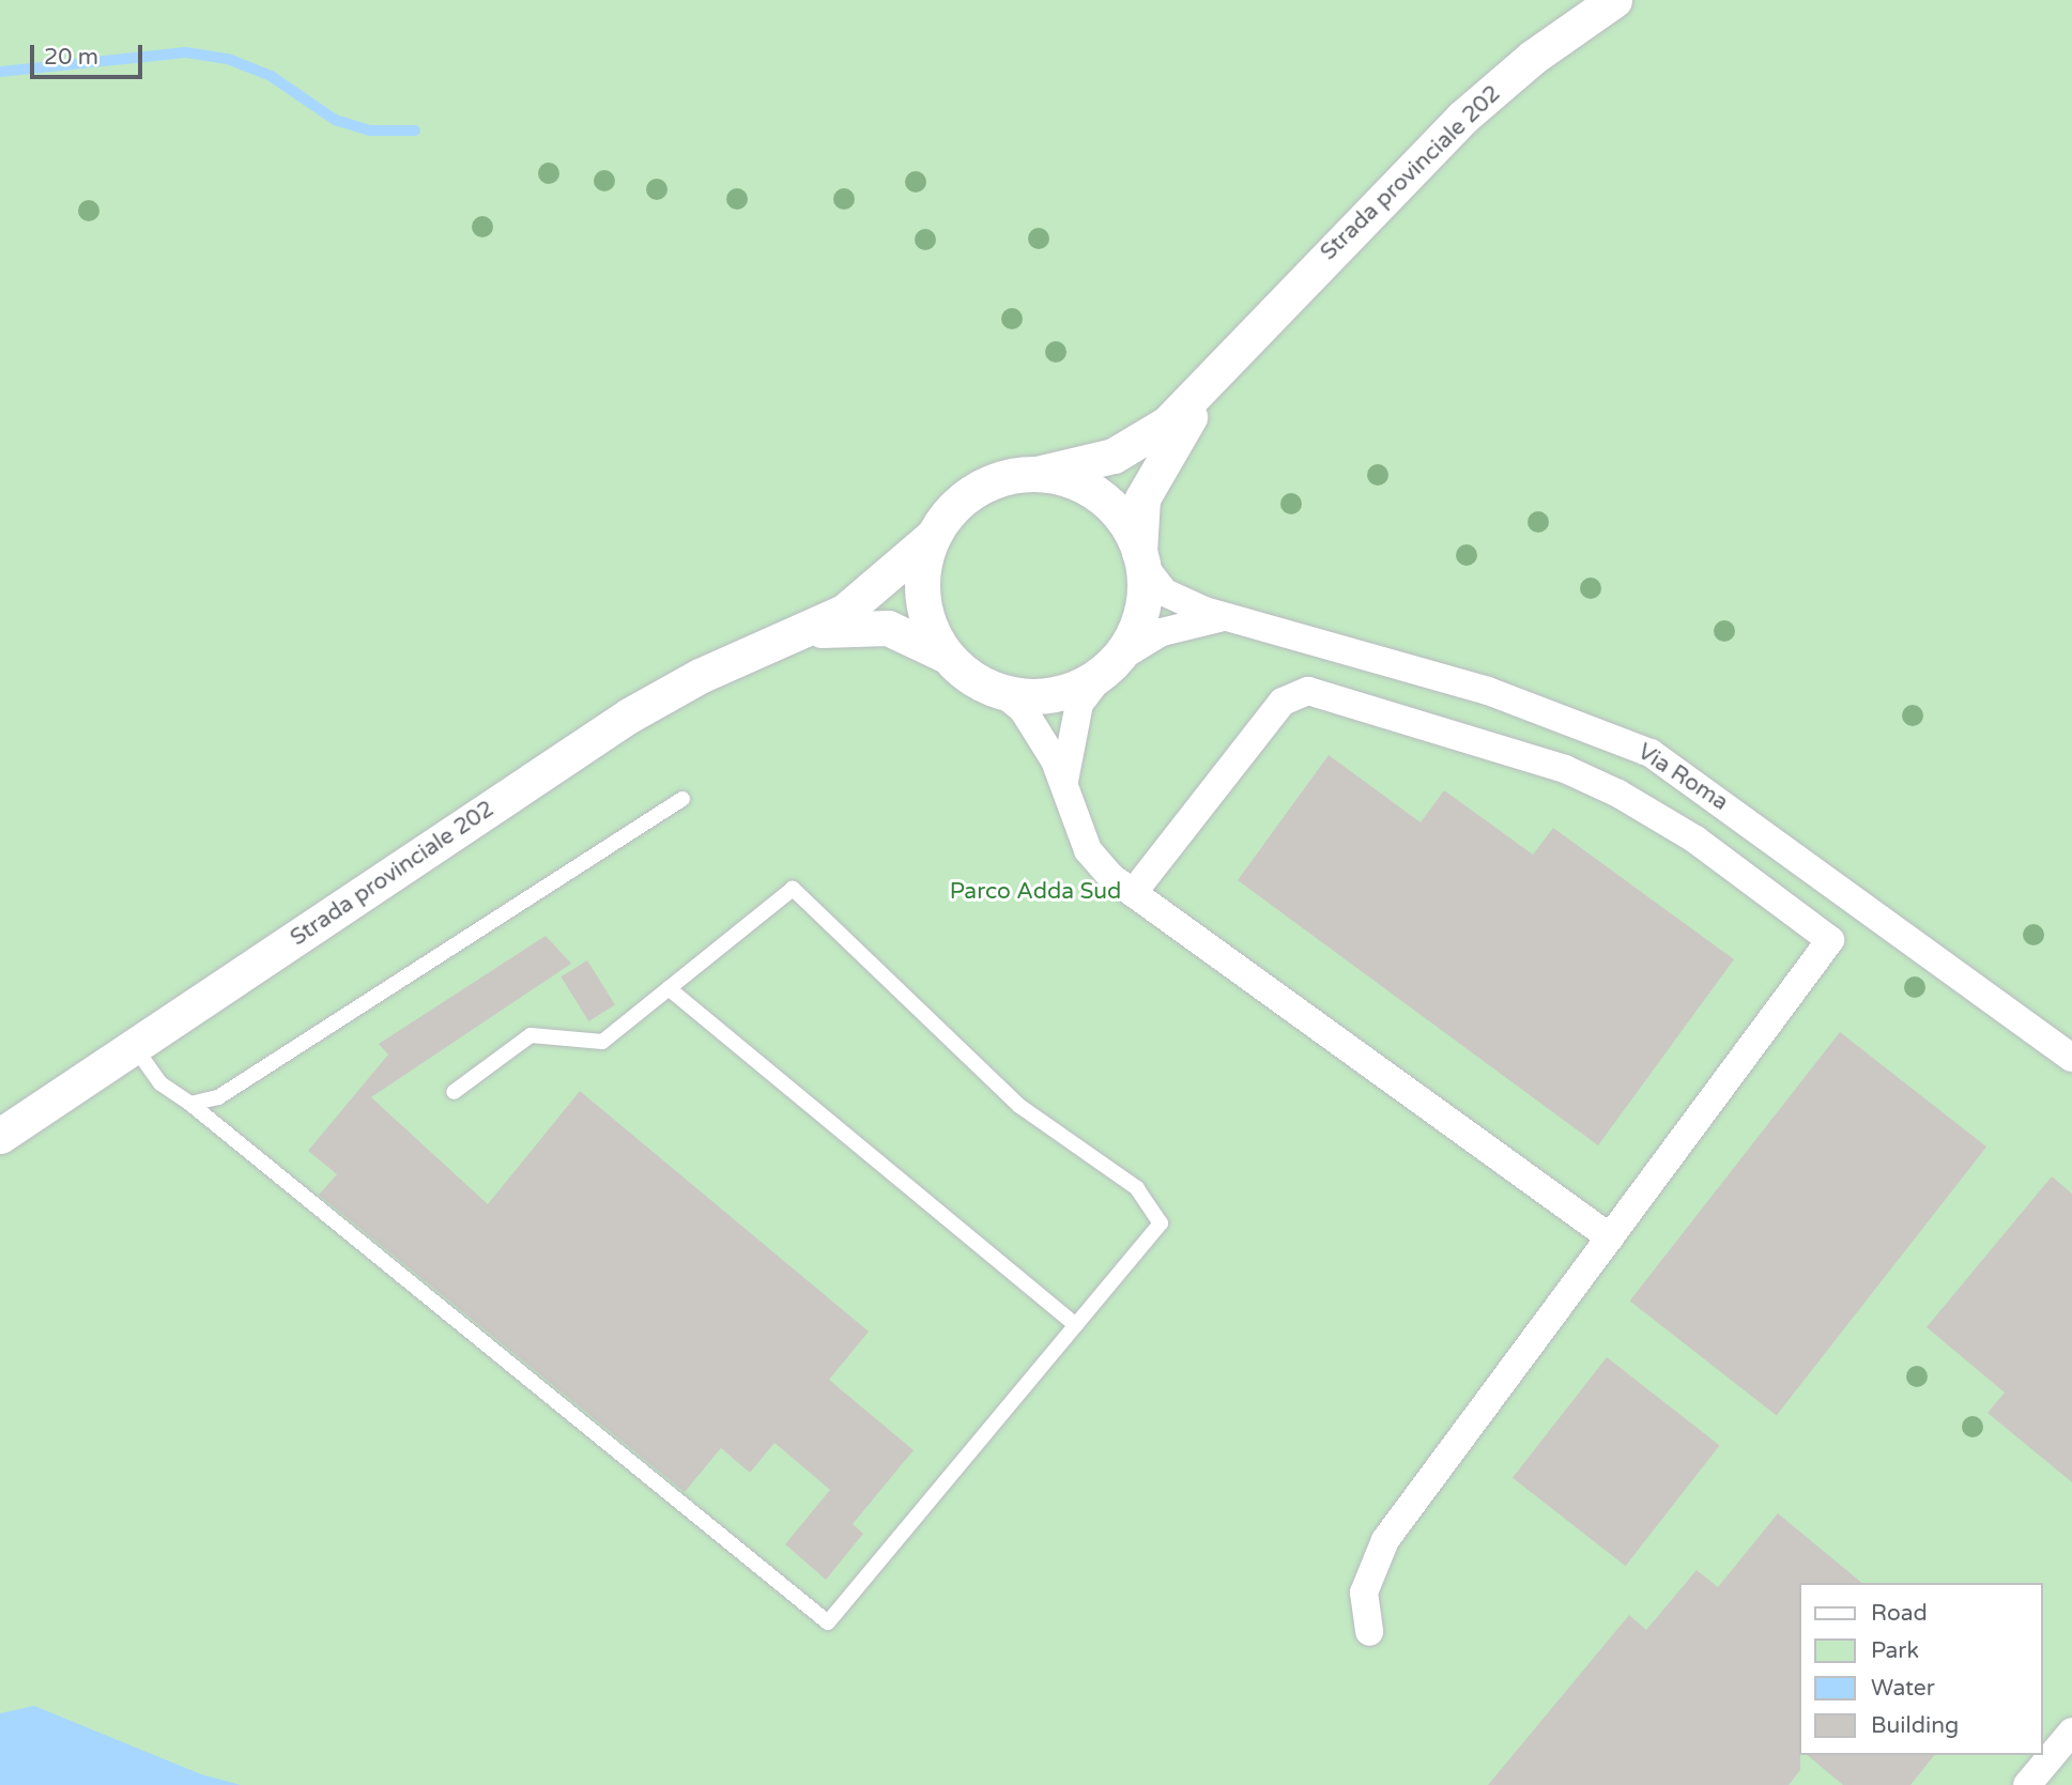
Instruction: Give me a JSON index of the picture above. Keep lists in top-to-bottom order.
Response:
{
  "streets": {
    "street": ["Strada provinciale 202", "Via Roma"]
  },
  "crossings": [
    ["Strada provinciale 202", "Via Roma"]
  ],
  "parks": ["Parco Adda Sud"],
  "legend": [
    "Road",
    "Park",
    "Water",
    "Building"
  ],
  "scale_bar": "20 m"
}
